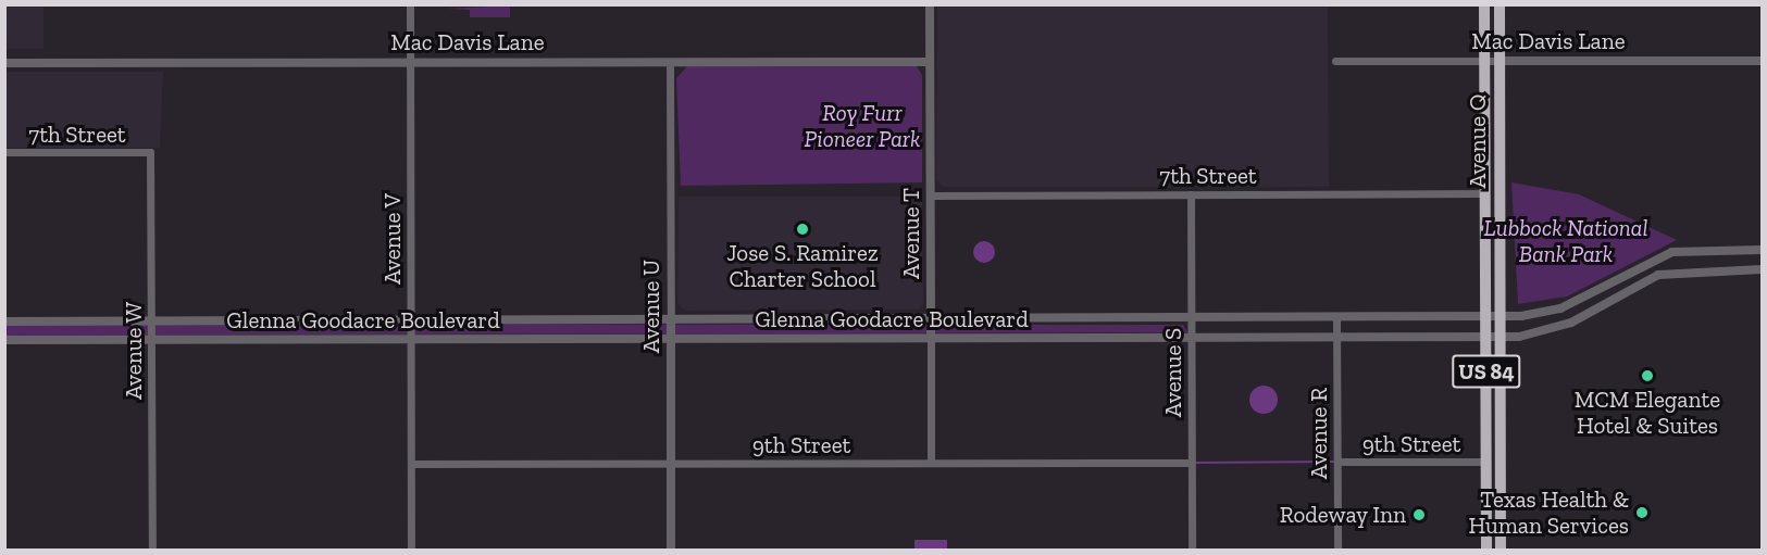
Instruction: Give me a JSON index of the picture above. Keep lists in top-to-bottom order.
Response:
{
  "streets": {
    "highway": ["Avenue Q", "US 84"],
    "street": [
      "Mac Davis Lane",
      "7th Street",
      "Avenue T",
      "Avenue V",
      "Avenue U",
      "Glenna Goodacre Boulevard",
      "Avenue W",
      "Avenue S",
      "Avenue R",
      "9th Street"
    ]
  },
  "crossings": [
    ["Mac Davis Lane", "Avenue Q"],
    ["Mac Davis Lane", "Avenue T"],
    ["Mac Davis Lane", "Avenue V"],
    ["Mac Davis Lane", "Avenue U"],
    ["7th Street", "Avenue Q"],
    ["7th Street", "Avenue T"],
    ["7th Street", "Avenue W"],
    ["7th Street", "Avenue S"],
    ["Avenue Q", "Glenna Goodacre Boulevard"],
    ["Avenue Q", "9th Street"],
    ["Avenue T", "Glenna Goodacre Boulevard"],
    ["Avenue T", "9th Street"],
    ["Avenue V", "Glenna Goodacre Boulevard"],
    ["Avenue V", "9th Street"],
    ["Avenue U", "Glenna Goodacre Boulevard"],
    ["Avenue U", "9th Street"],
    ["Glenna Goodacre Boulevard", "Avenue W"],
    ["Glenna Goodacre Boulevard", "Avenue S"],
    ["Glenna Goodacre Boulevard", "Avenue R"],
    ["Avenue S", "9th Street"],
    ["Avenue R", "9th Street"]
  ],
  "parks": ["Roy Furr Pioneer Park", "Lubbock National Bank Park"],
  "places": [
    "Jose S. Ramirez Charter School",
    "MCM Elegante Hotel & Suites",
    "Texas Health & Human Services",
    "Rodeway Inn"
  ]
}
